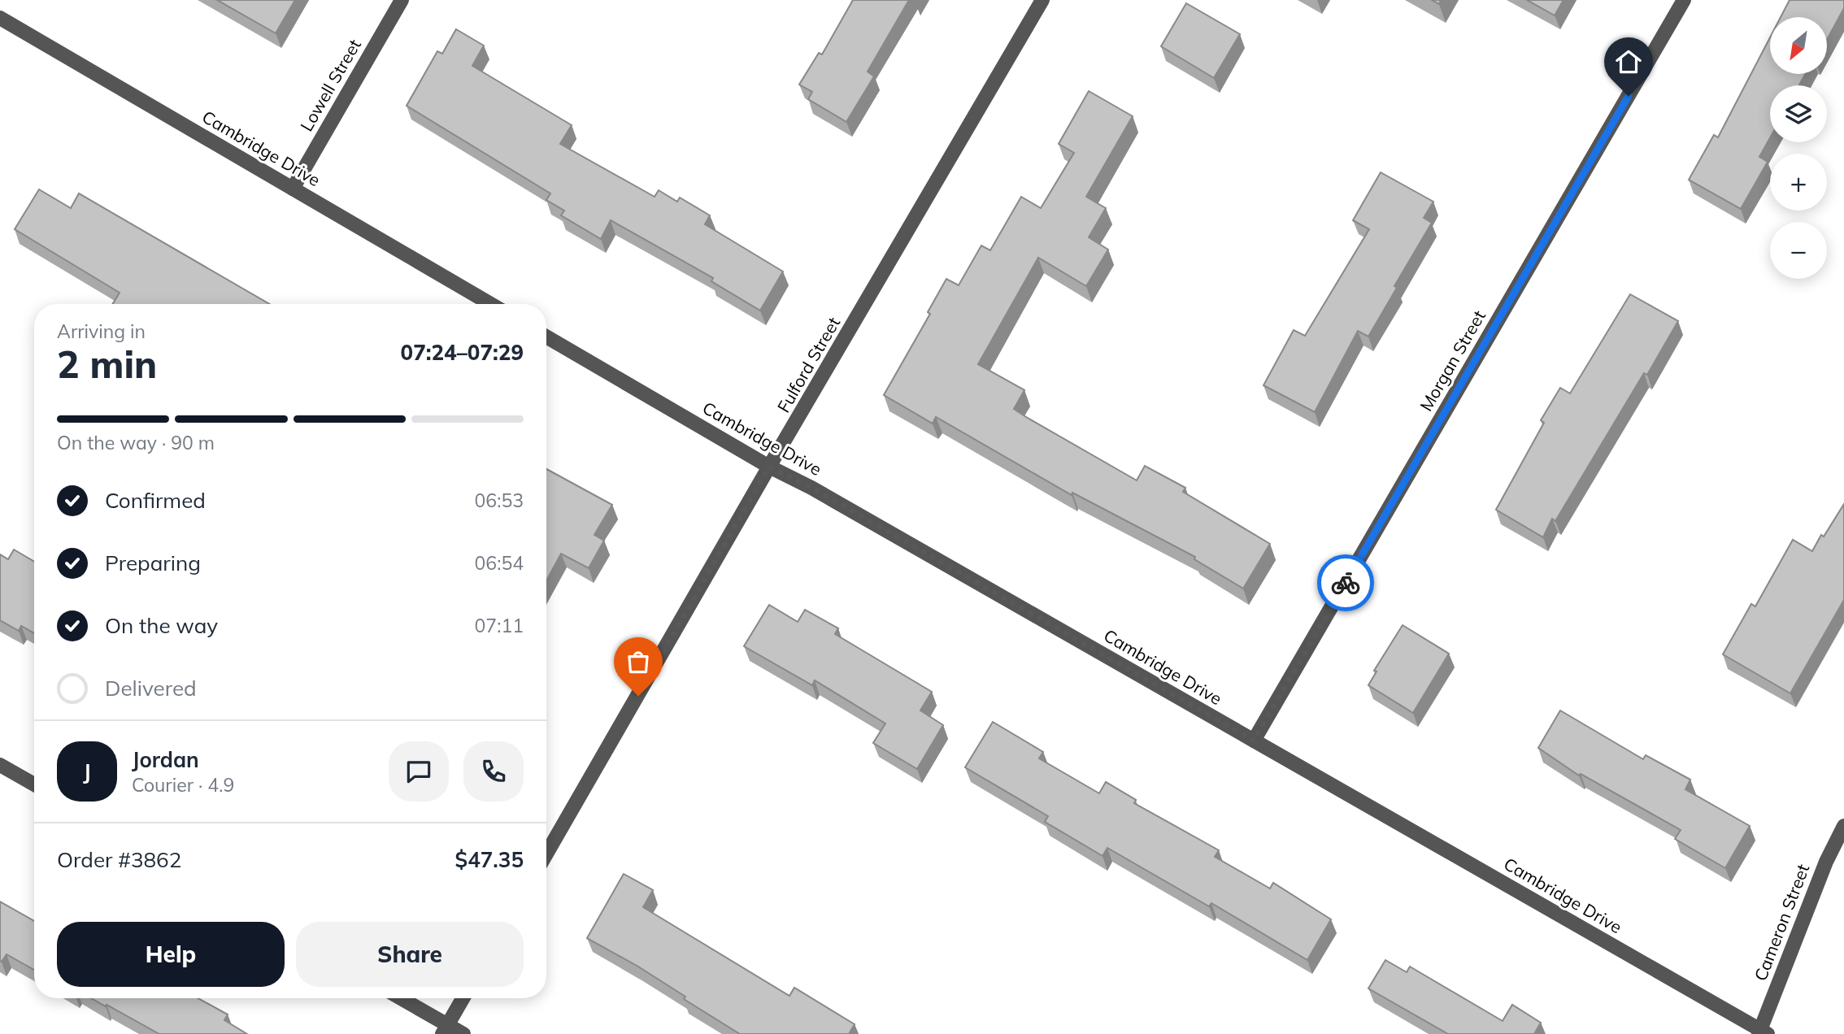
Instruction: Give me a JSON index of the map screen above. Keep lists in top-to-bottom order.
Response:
{
  "streets": {
    "street": [
      "Lowell Street",
      "Cambridge Drive",
      "Morgan Street",
      "Fulford Street",
      "Cameron Street"
    ]
  },
  "crossings": [
    ["Lowell Street", "Cambridge Drive"],
    ["Cambridge Drive", "Morgan Street"],
    ["Cambridge Drive", "Fulford Street"],
    ["Cambridge Drive", "Cameron Street"]
  ],
  "north": "bottom left",
  "page": {
    "map_buttons": ["+", "−"],
    "heading": ["2 min", "Arriving in", "07:24–07:29"],
    "panel": [
      "Jordan",
      "Courier · 4.9",
      "Order #3862",
      "$47.35"
    ],
    "bar": "On the way · 90 m",
    "list": [
      ["Confirmed", "06:53"],
      ["Preparing", "06:54"],
      ["On the way", "07:11"],
      "Delivered"
    ],
    "round": "J",
    "buttons": ["Help", "Share"]
  }
}
